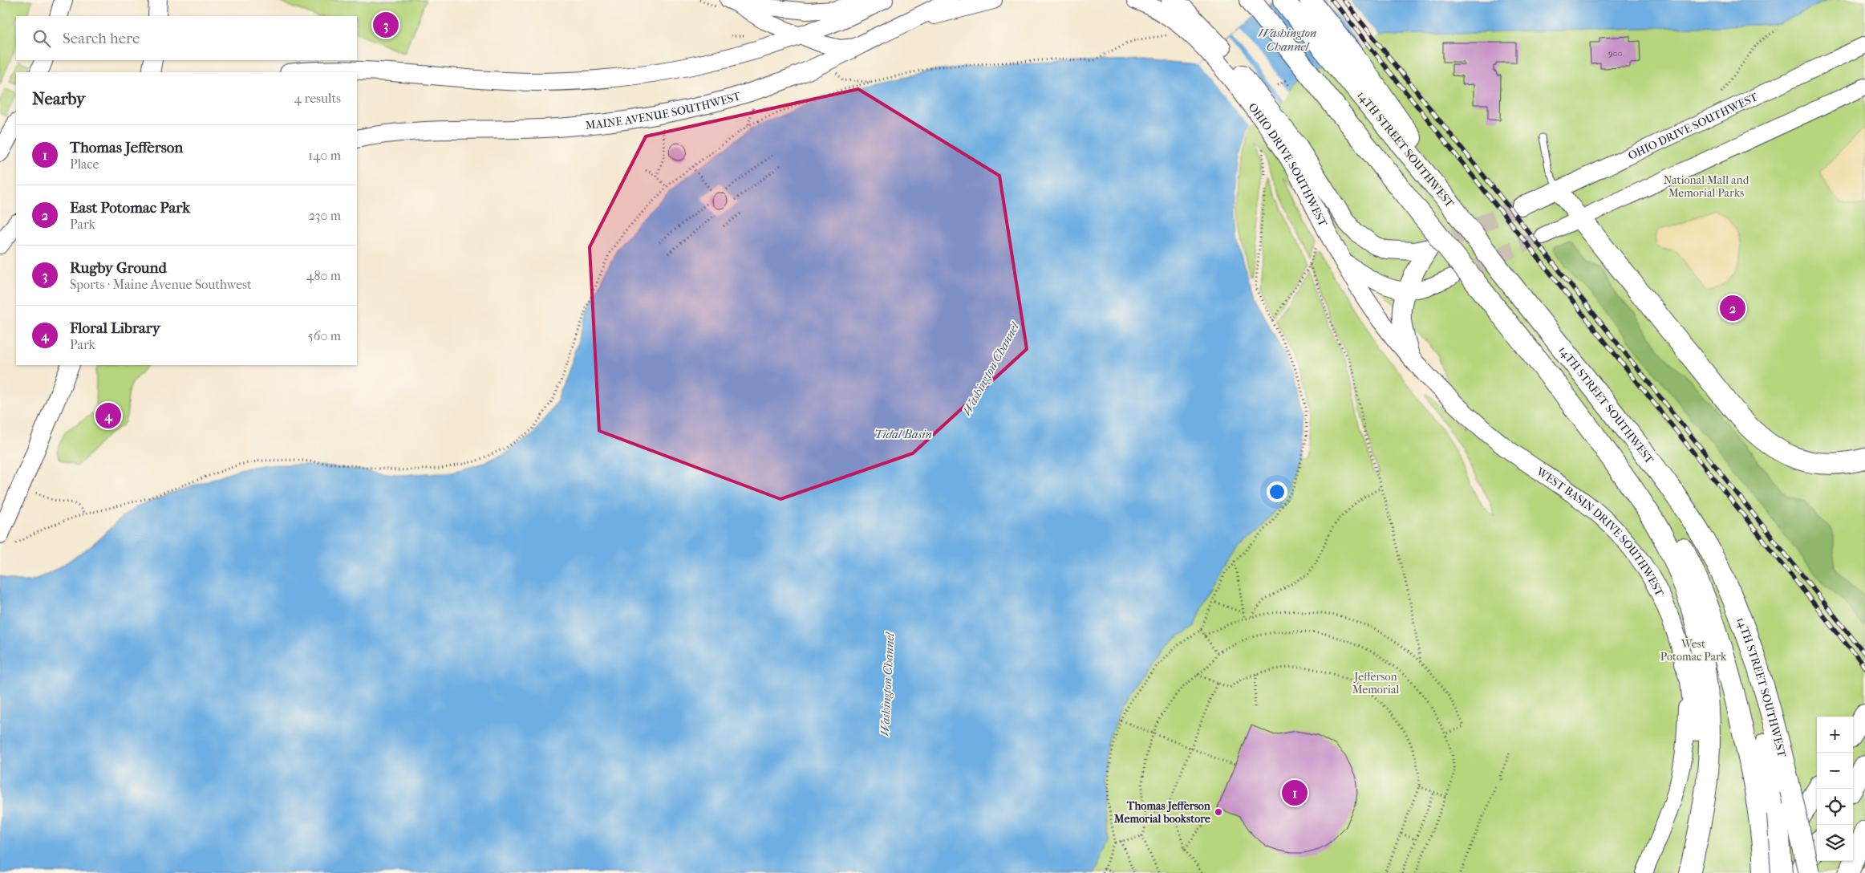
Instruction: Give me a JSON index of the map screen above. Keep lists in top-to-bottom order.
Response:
{
  "streets": {
    "highway": ["14TH STREET SOUTHWEST"],
    "main road": ["MAINE AVENUE SOUTHWEST", "OHIO DRIVE SOUTHWEST", "WEST BASIN DRIVE SOUTHWEST"]
  },
  "crossings": [
    ["OHIO DRIVE SOUTHWEST", "WEST BASIN DRIVE SOUTHWEST"]
  ],
  "water": ["Washington Channel", "Tidal Basin"],
  "parks": ["National Mall and Memorial Parks", "West Potomac Park", "Jefferson Memorial"],
  "places": ["Thomas Jefferson Memorial bookstore"],
  "house_numbers": ["900"],
  "page": {
    "pins": [
      "3",
      "2",
      "4",
      "1"
    ],
    "search": "Search here",
    "heading": ["Nearby", "4 results"],
    "list": [
      {
        "mark": "1",
        "name": "Thomas Jefferson",
        "note": "Place",
        "value": "140 m"
      },
      {
        "mark": "2",
        "name": "East Potomac Park",
        "note": "Park",
        "value": "230 m"
      },
      {
        "mark": "3",
        "name": "Rugby Ground",
        "note": "Sports · Maine Avenue Southwest",
        "value": "480 m"
      },
      {
        "mark": "4",
        "name": "Floral Library",
        "note": "Park",
        "value": "560 m"
      }
    ],
    "map_buttons": ["+", "−"]
  }
}
